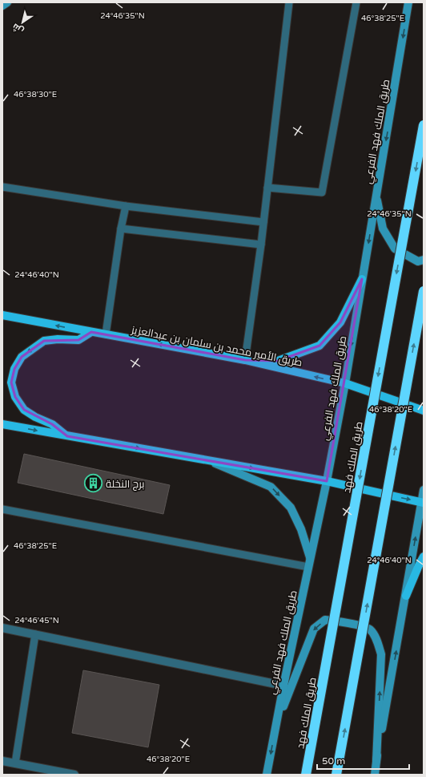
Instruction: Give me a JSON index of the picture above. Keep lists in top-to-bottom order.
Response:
{
  "streets": {
    "highway": ["طريق الملك فهد"],
    "main road": ["طريق الملك فهد الفرعي", "طريق الأمير محمد بن سلمان بن عبدالعزيز"]
  },
  "crossings": [
    ["طريق الملك فهد الفرعي", "طريق الأمير محمد بن سلمان بن عبدالعزيز"]
  ],
  "one_way": ["طريق الملك فهد الفرعي", "طريق الأمير محمد بن سلمان بن عبدالعزيز"],
  "places": {
    "building": ["برج النخلة"]
  },
  "scale_bar": "50 m",
  "north": "bottom left",
  "coordinates": [
    "24°46'35\"N",
    "46°38'25\"E",
    "46°38'30\"E",
    "24°46'40\"N",
    "46°38'20\"E",
    "24°46'45\"N"
  ]
}
